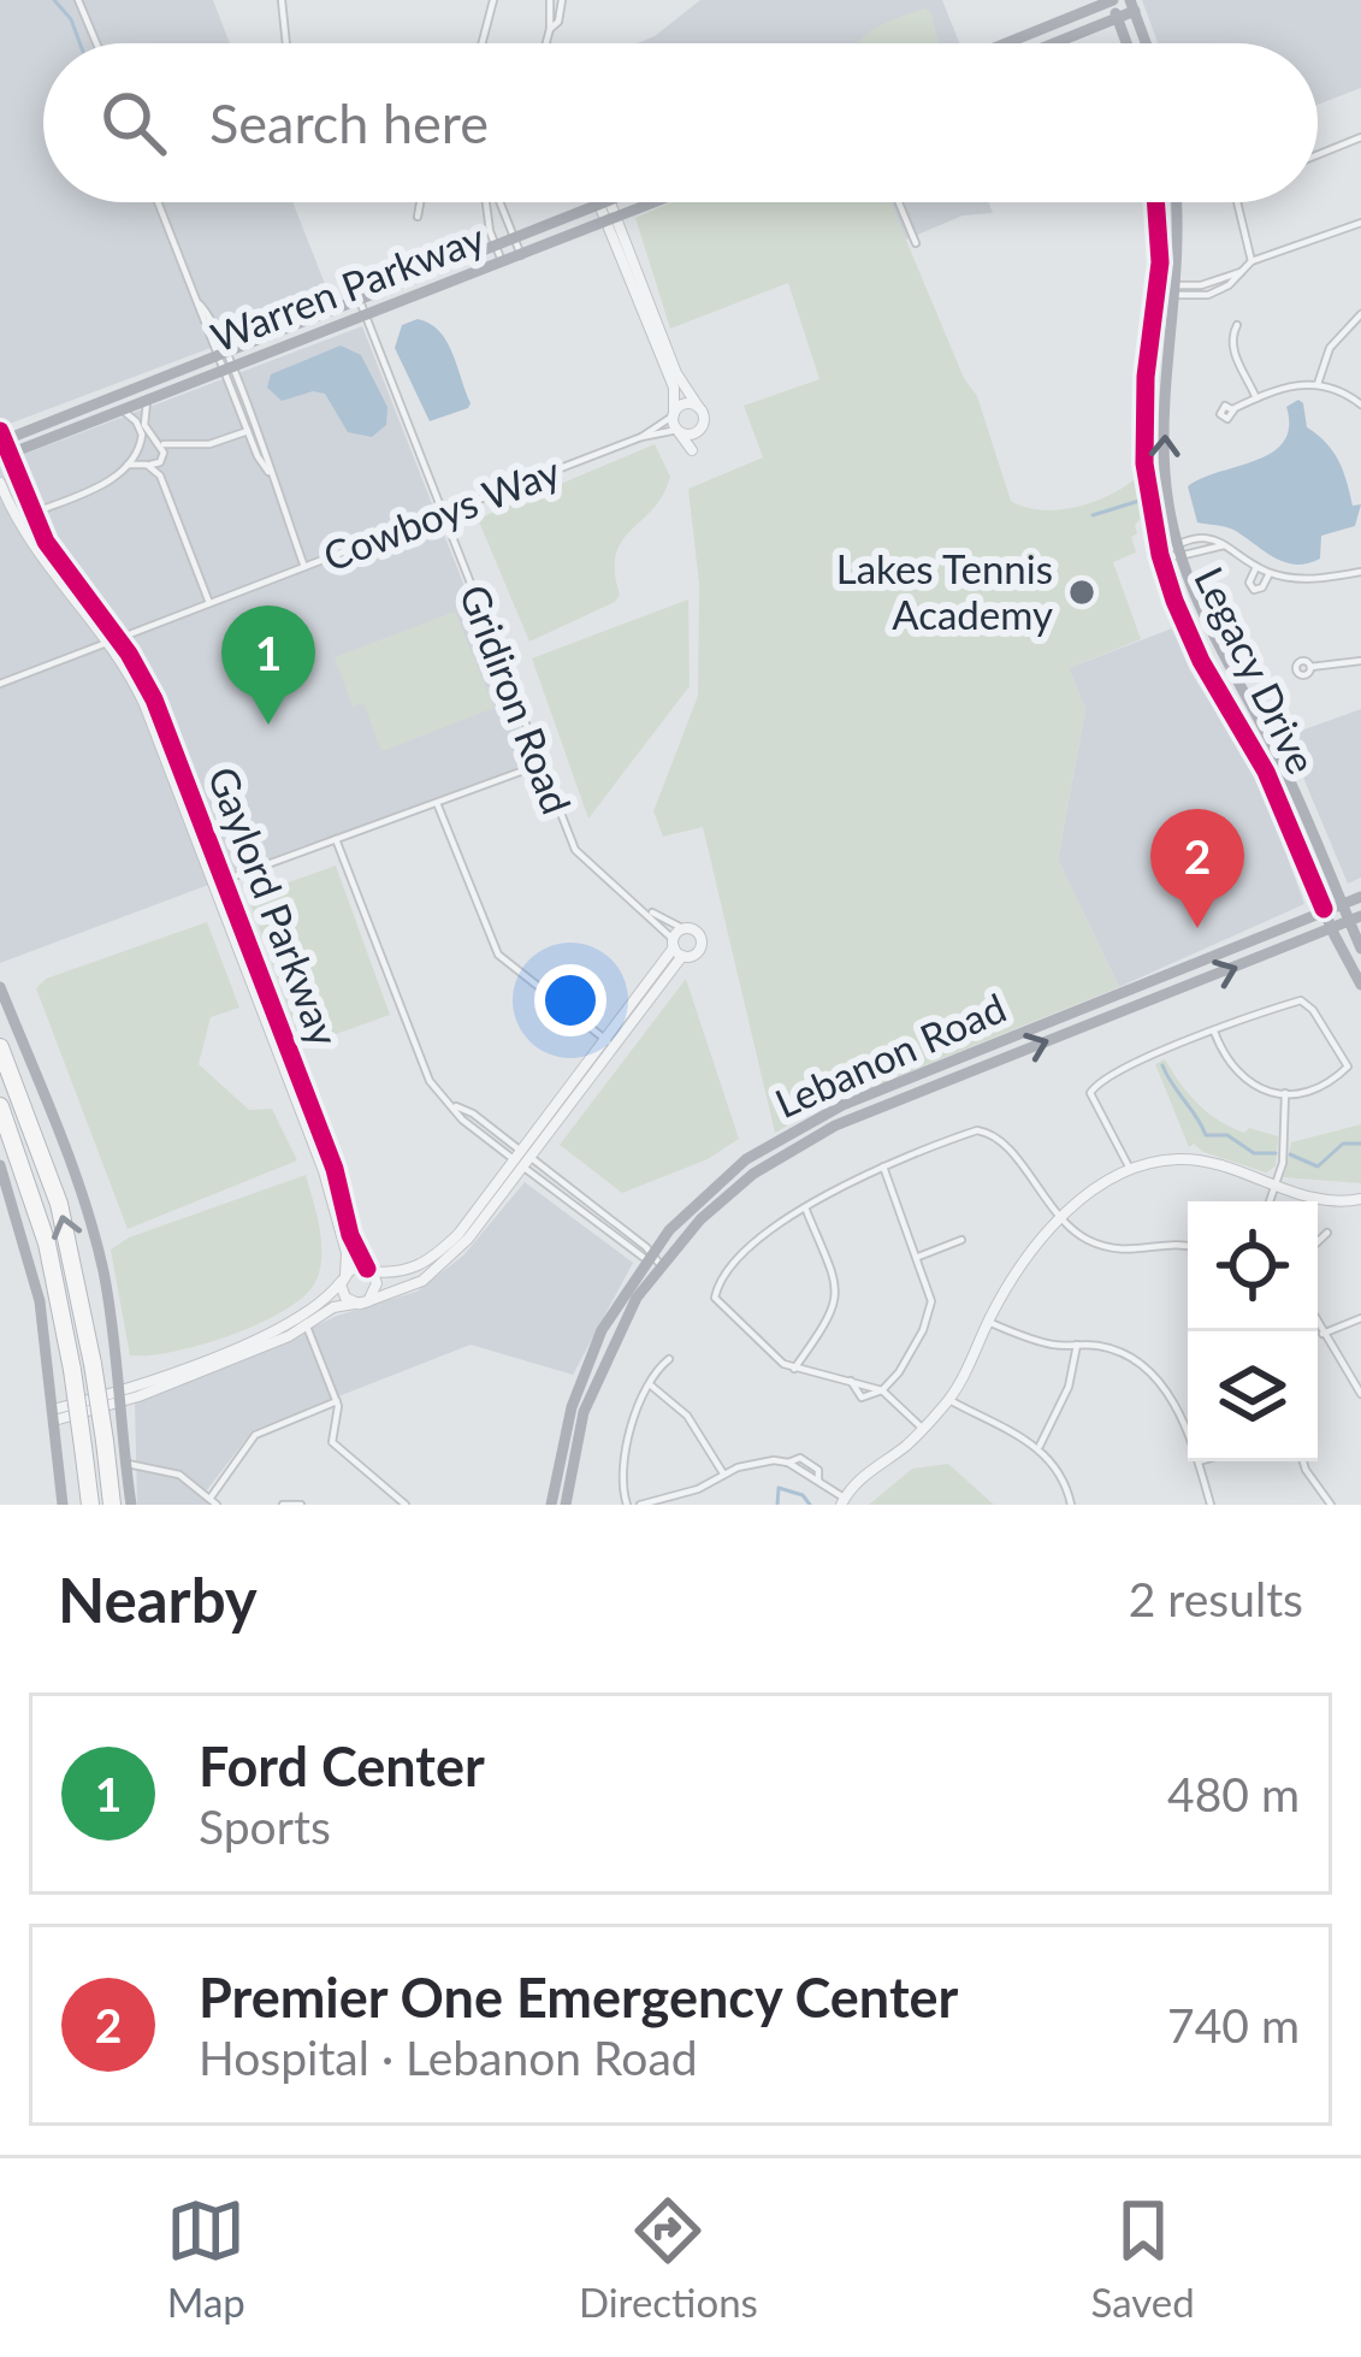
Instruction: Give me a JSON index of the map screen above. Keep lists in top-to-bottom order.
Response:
{
  "streets": {
    "main road": ["Warren Parkway", "Legacy Drive", "Lebanon Road"],
    "street": ["Cowboys Way", "Gridiron Road", "Gaylord Parkway"]
  },
  "crossings": [
    ["Warren Parkway", "Gridiron Road"],
    ["Warren Parkway", "Gaylord Parkway"],
    ["Cowboys Way", "Gridiron Road"],
    ["Cowboys Way", "Gaylord Parkway"],
    ["Legacy Drive", "Lebanon Road"]
  ],
  "places": ["Lakes Tennis Academy"],
  "page": {
    "search": "Search here",
    "pins": ["1", "2"],
    "heading": ["Nearby", "2 results"],
    "list": [
      {
        "mark": "1",
        "name": "Ford Center",
        "note": "Sports",
        "value": "480 m"
      },
      {
        "mark": "2",
        "name": "Premier One Emergency Center",
        "note": "Hospital · Lebanon Road",
        "value": "740 m"
      }
    ],
    "nav": ["Map", "Directions", "Saved"]
  }
}
